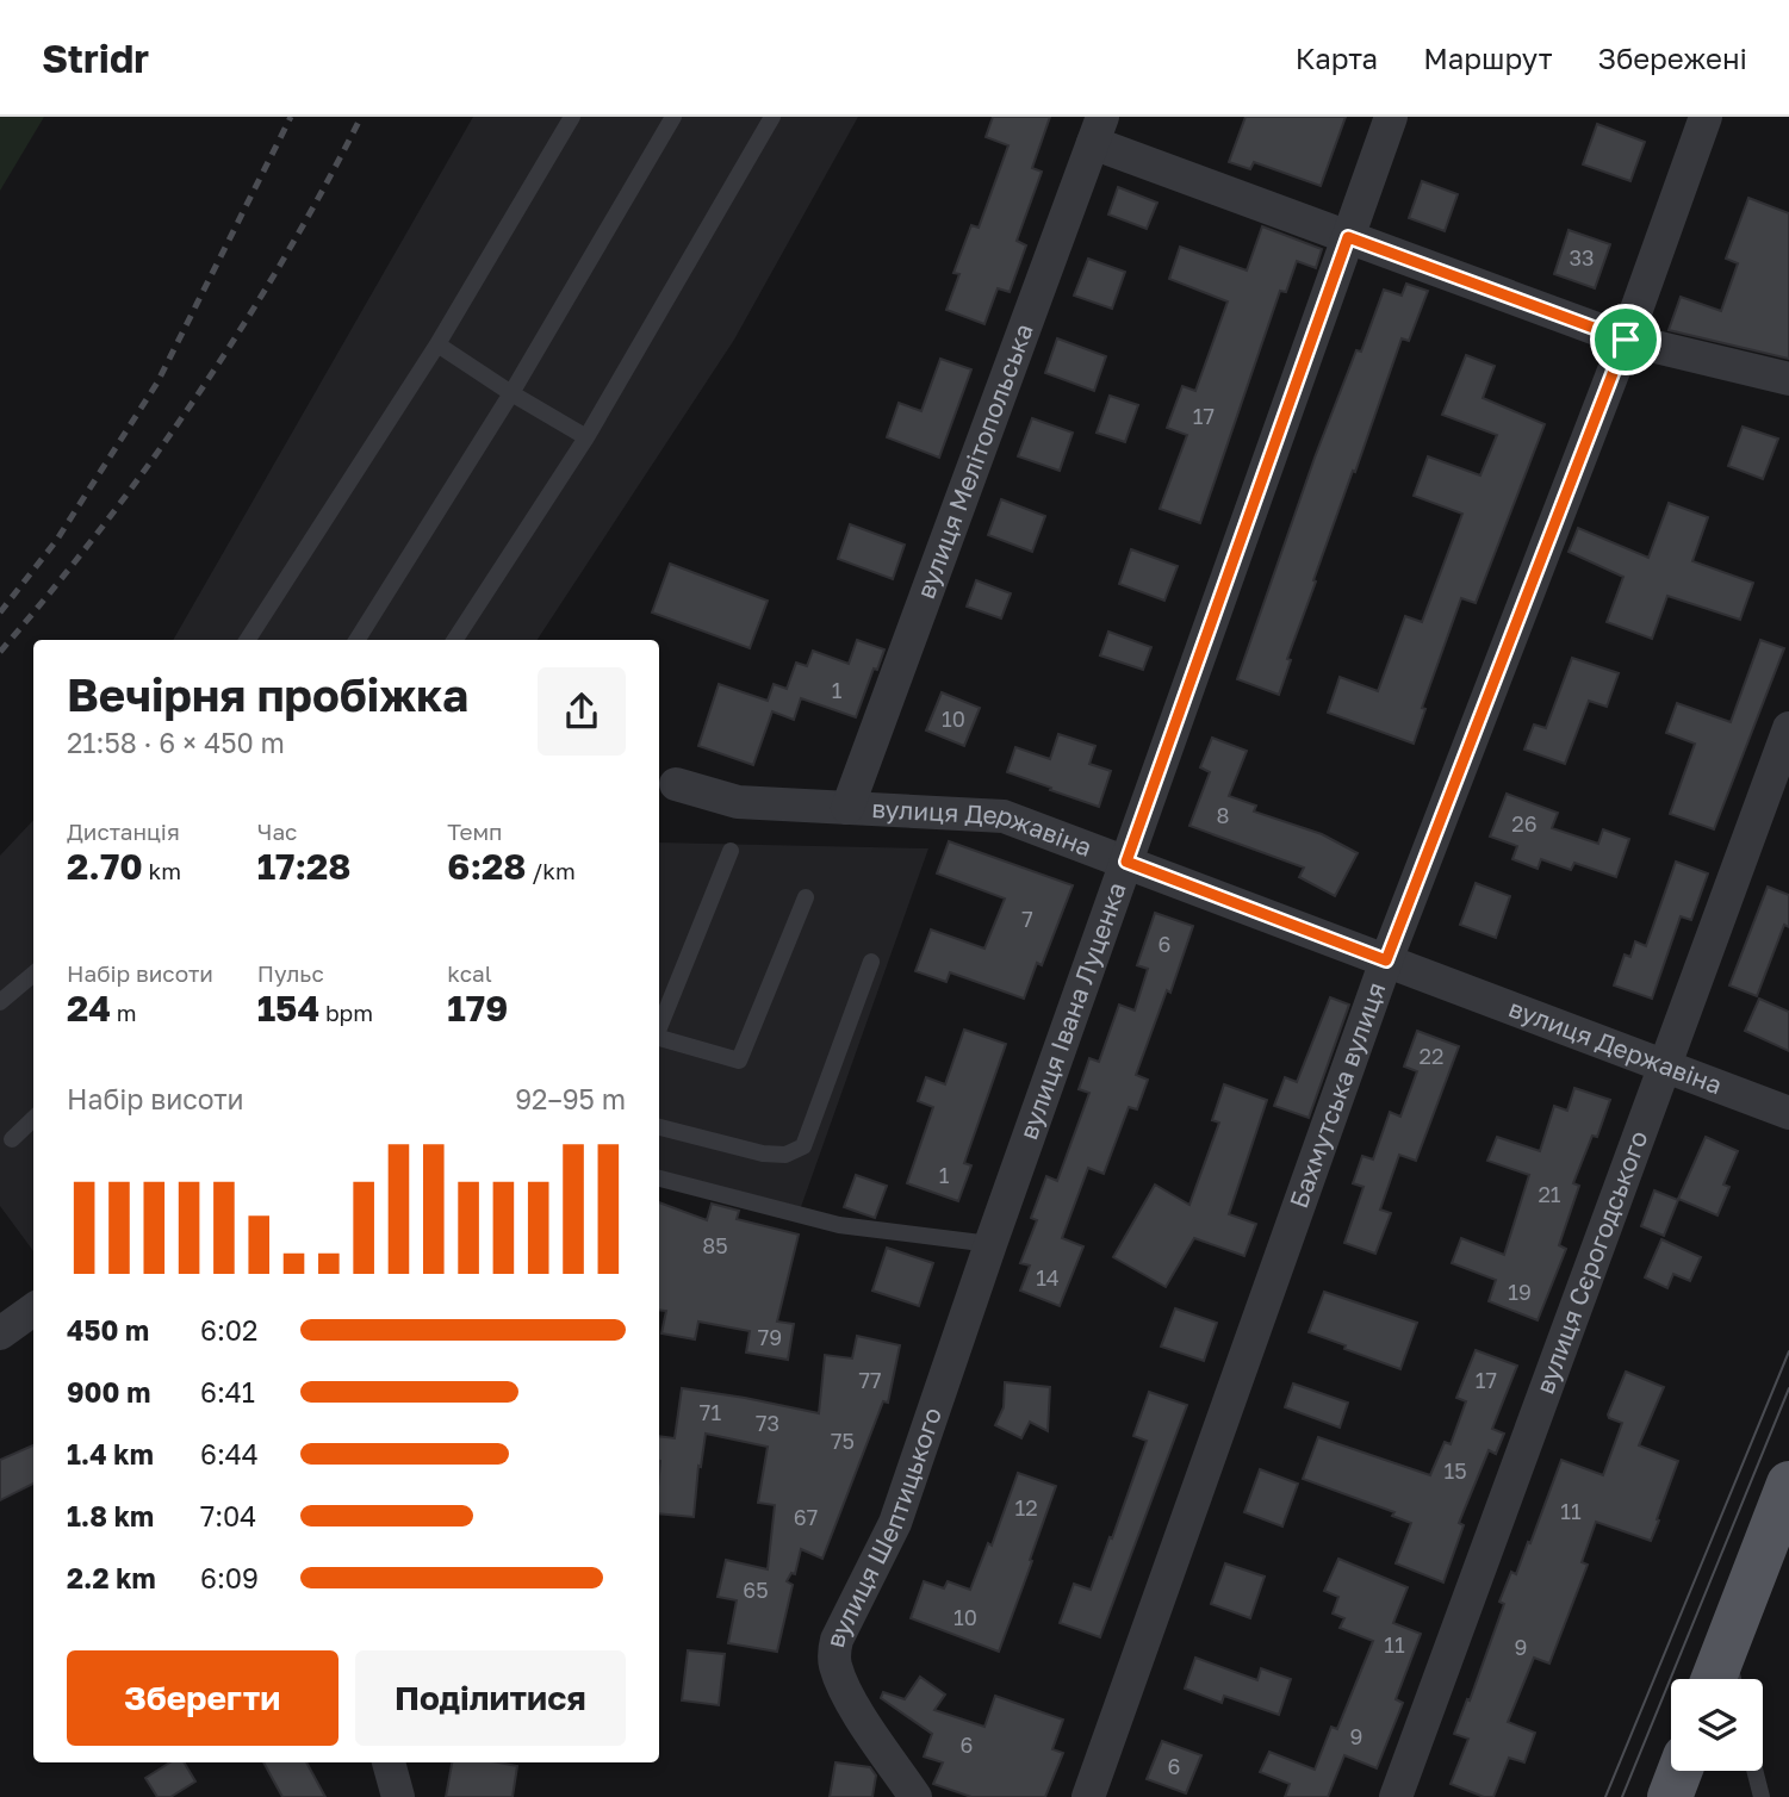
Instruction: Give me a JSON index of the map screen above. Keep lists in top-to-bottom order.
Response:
{
  "streets": {
    "street": [
      "вулиця Мелітопольська",
      "вулиця Державіна",
      "вулиця Івана Луценка",
      "Бахмутська вулиця",
      "вулиця Сєрогодського",
      "вулиця Шептицького"
    ]
  },
  "crossings": [
    ["вулиця Мелітопольська", "вулиця Державіна"],
    ["вулиця Державіна", "вулиця Івана Луценка"],
    ["вулиця Державіна", "Бахмутська вулиця"],
    ["вулиця Державіна", "вулиця Сєрогодського"],
    ["вулиця Івана Луценка", "вулиця Шептицького"]
  ],
  "house_numbers": [
    "33",
    "17",
    "1",
    "10",
    "8",
    "26",
    "7",
    "6",
    "22",
    "1",
    "21",
    "85",
    "14",
    "19",
    "79",
    "77",
    "17",
    "71",
    "73",
    "75",
    "15",
    "12",
    "11",
    "67",
    "65",
    "10",
    "11",
    "9",
    "9",
    "6",
    "6"
  ],
  "page": {
    "header": "Stridr",
    "nav": ["Карта", "Маршрут", "Збережені"],
    "heading": ["Вечірня пробіжка", "21:58 · 6 × 450 m"],
    "stats": [
      ["Дистанція", "2.70 km"],
      ["Час", "17:28"],
      ["Темп", "6:28 /km"],
      ["Набір висоти", "24 m"],
      ["Пульс", "154 bpm"],
      ["kcal", "179"]
    ],
    "chart": ["Набір висоти", "92–95 m"],
    "list": [
      {
        "name": "450 m",
        "note": "6:02"
      },
      {
        "name": "900 m",
        "note": "6:41"
      },
      {
        "name": "1.4 km",
        "note": "6:44"
      },
      {
        "name": "1.8 km",
        "note": "7:04"
      },
      {
        "name": "2.2 km",
        "note": "6:09"
      }
    ],
    "buttons": ["Зберегти", "Поділитися"]
  }
}
